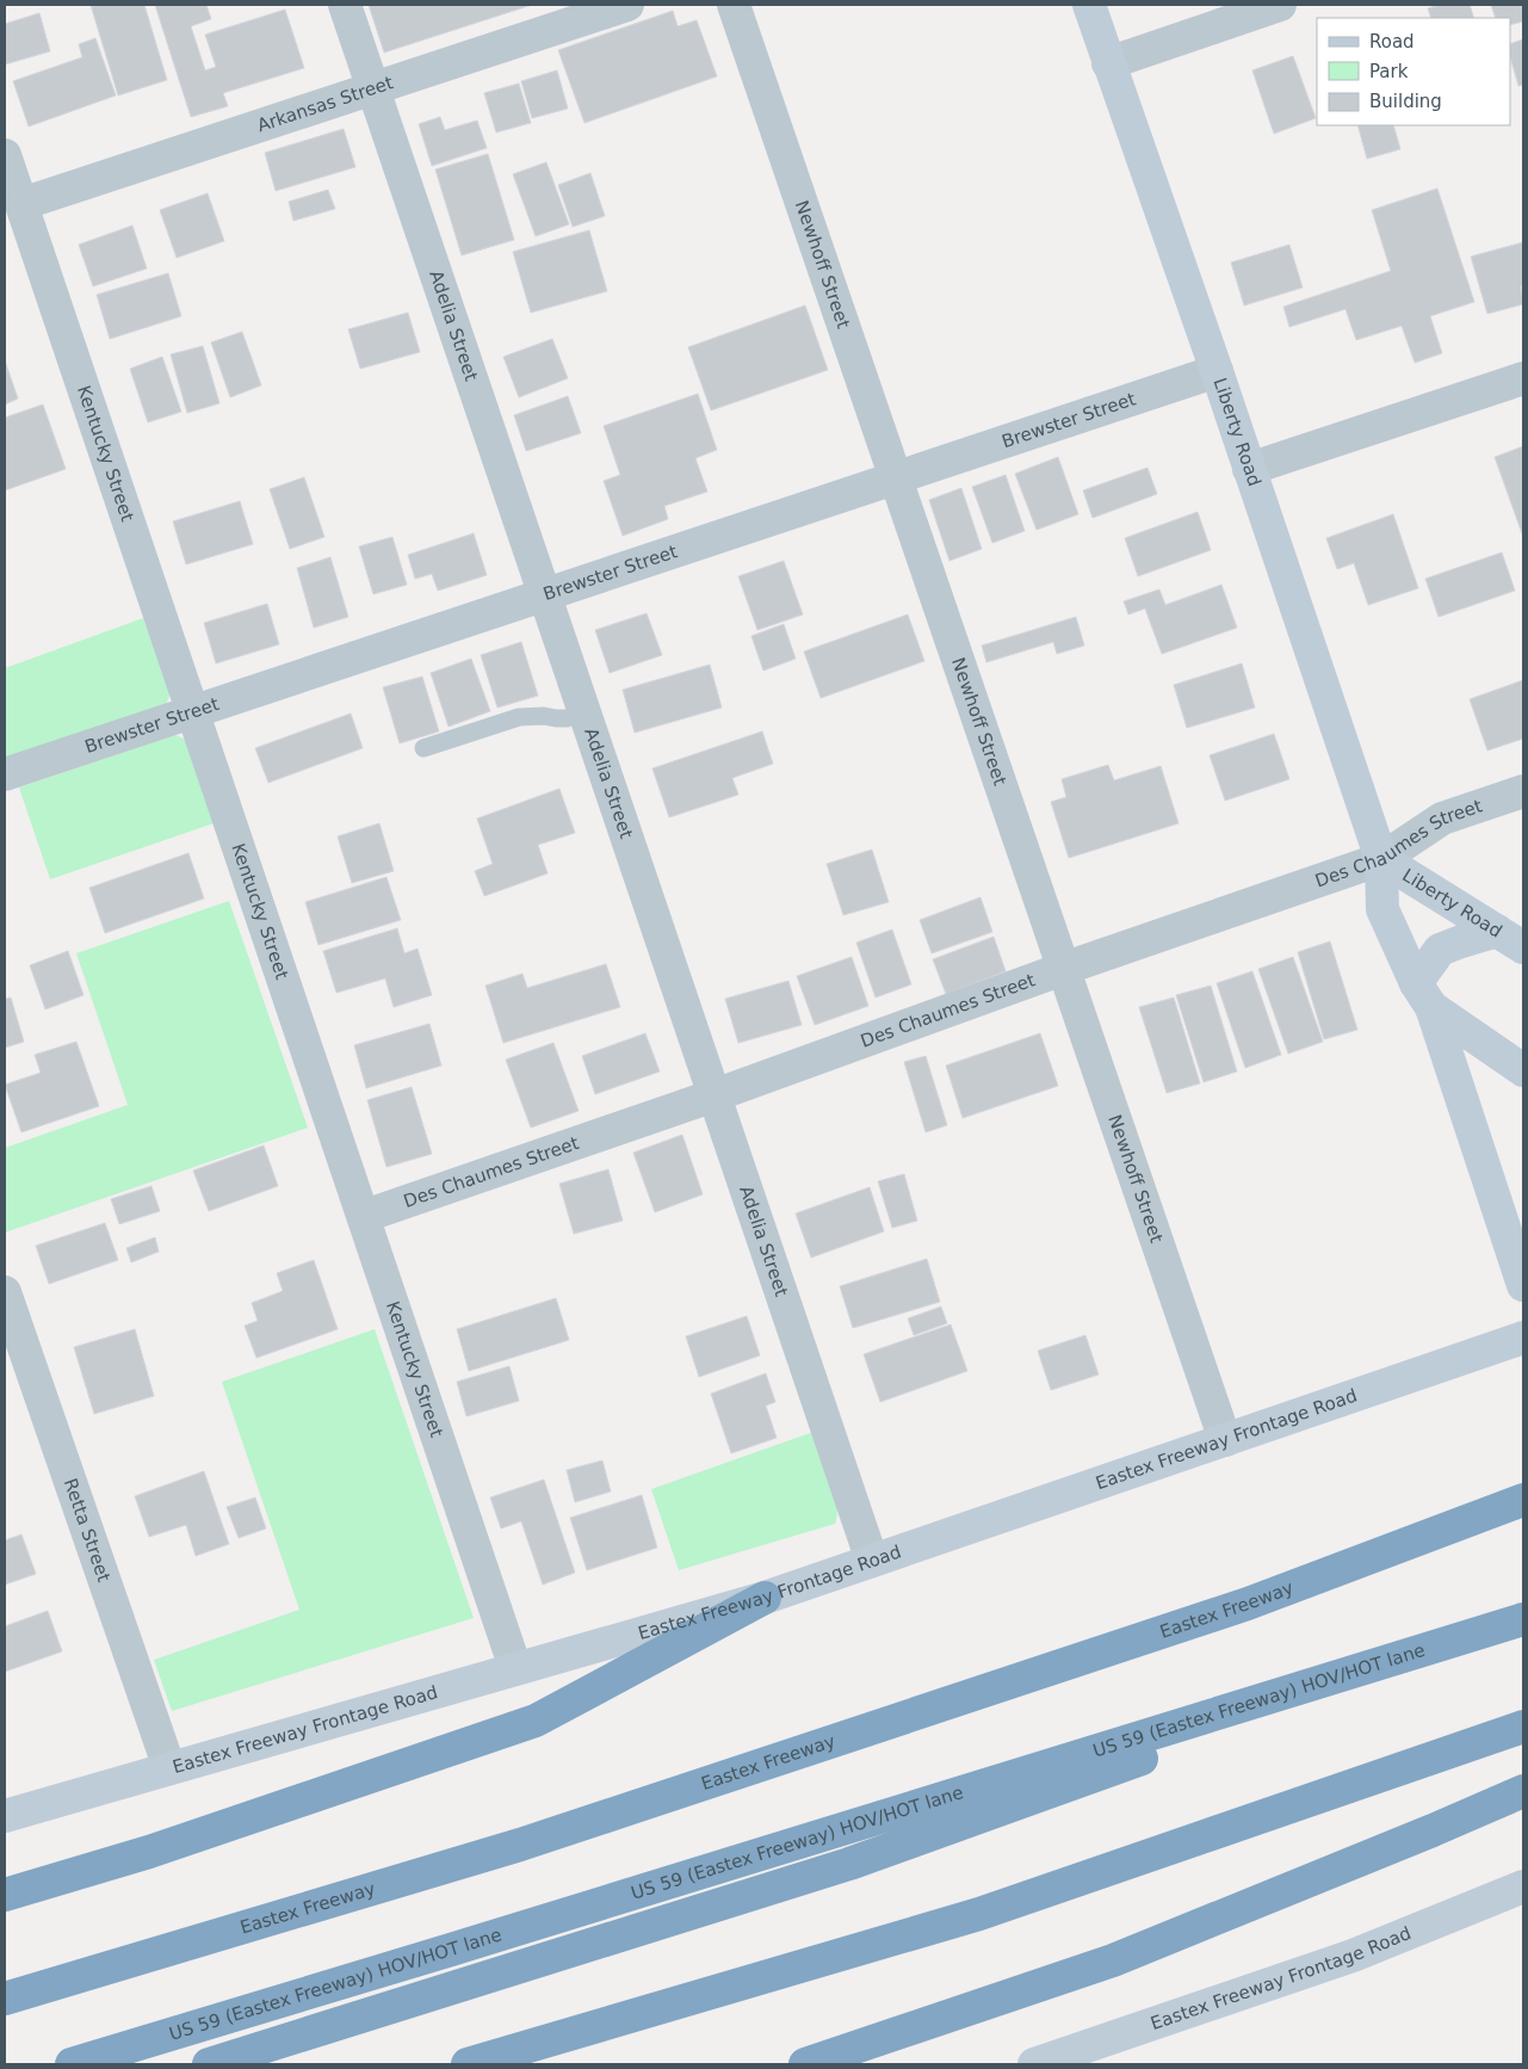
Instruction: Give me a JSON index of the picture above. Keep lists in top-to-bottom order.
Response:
{
  "streets": {
    "highway": ["Eastex Freeway", "US 59 (Eastex Freeway) HOV/HOT lane"],
    "main road": ["Liberty Road", "Eastex Freeway Frontage Road"],
    "street": [
      "Arkansas Street",
      "Newhoff Street",
      "Adelia Street",
      "Brewster Street",
      "Kentucky Street",
      "Des Chaumes Street",
      "Retta Street"
    ]
  },
  "crossings": [
    ["Arkansas Street", "Adelia Street"],
    ["Arkansas Street", "Kentucky Street"],
    ["Newhoff Street", "Brewster Street"],
    ["Newhoff Street", "Des Chaumes Street"],
    ["Newhoff Street", "Eastex Freeway Frontage Road"],
    ["Adelia Street", "Brewster Street"],
    ["Adelia Street", "Des Chaumes Street"],
    ["Adelia Street", "Eastex Freeway Frontage Road"],
    ["Brewster Street", "Liberty Road"],
    ["Brewster Street", "Kentucky Street"],
    ["Liberty Road", "Des Chaumes Street"],
    ["Kentucky Street", "Des Chaumes Street"],
    ["Kentucky Street", "Eastex Freeway Frontage Road"],
    ["Eastex Freeway Frontage Road", "Retta Street"]
  ],
  "legend": ["Road", "Park", "Building"]
}
